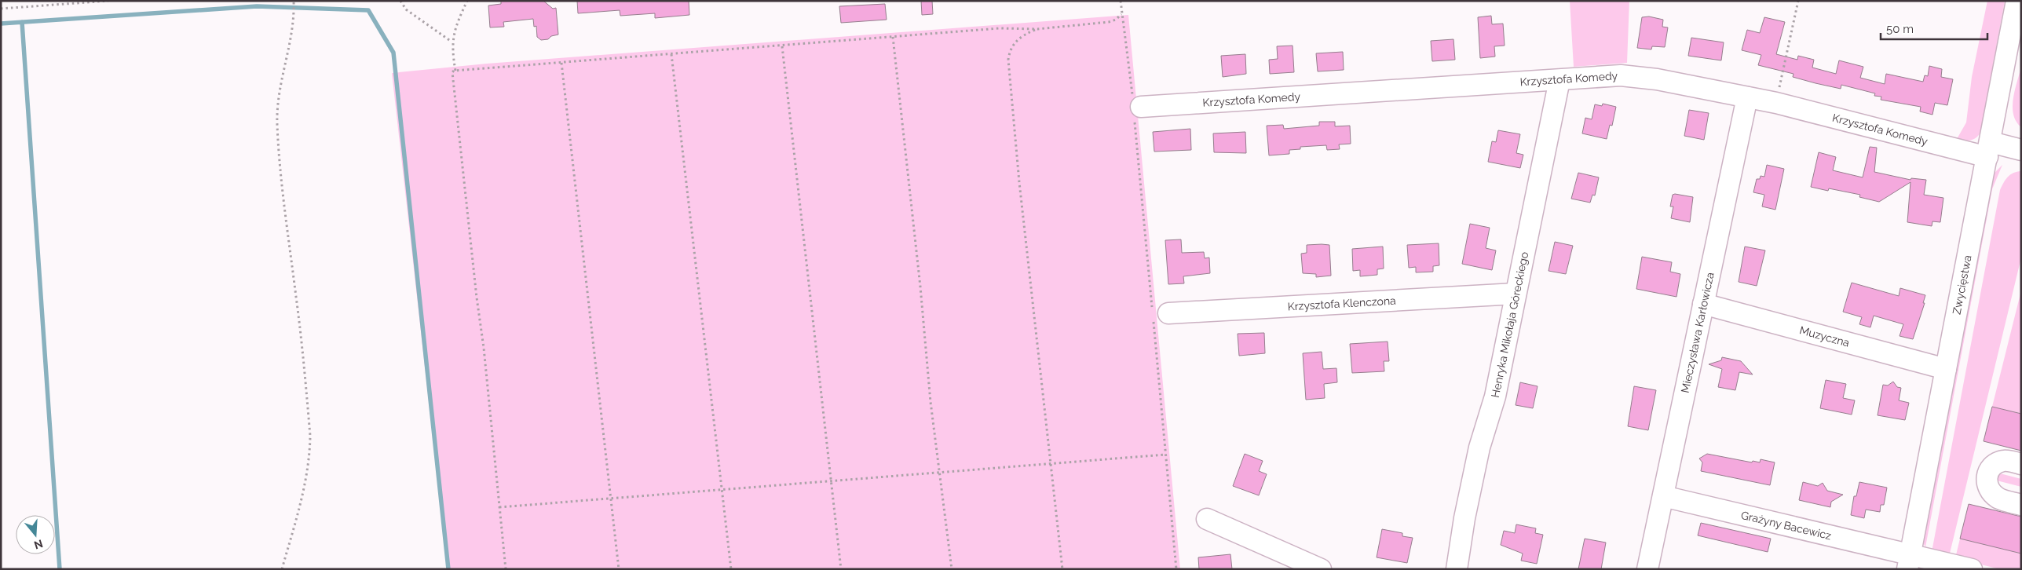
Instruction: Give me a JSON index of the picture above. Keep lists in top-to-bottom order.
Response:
{
  "streets": {
    "street": [
      "Krzysztofa Komedy",
      "Zwycięstwa",
      "Krzysztofa Klenczona",
      "Henryka Mikołaja Góreckiego",
      "Mieczysława Karłowicza",
      "Muzyczna",
      "Grażyny Bacewicz"
    ]
  },
  "crossings": [
    ["Krzysztofa Komedy", "Zwycięstwa"],
    ["Krzysztofa Komedy", "Henryka Mikołaja Góreckiego"],
    ["Krzysztofa Komedy", "Mieczysława Karłowicza"],
    ["Zwycięstwa", "Muzyczna"],
    ["Zwycięstwa", "Grażyny Bacewicz"],
    ["Krzysztofa Klenczona", "Henryka Mikołaja Góreckiego"],
    ["Mieczysława Karłowicza", "Muzyczna"],
    ["Mieczysława Karłowicza", "Grażyny Bacewicz"]
  ],
  "scale_bar": "50 m",
  "north": "bottom"
}
